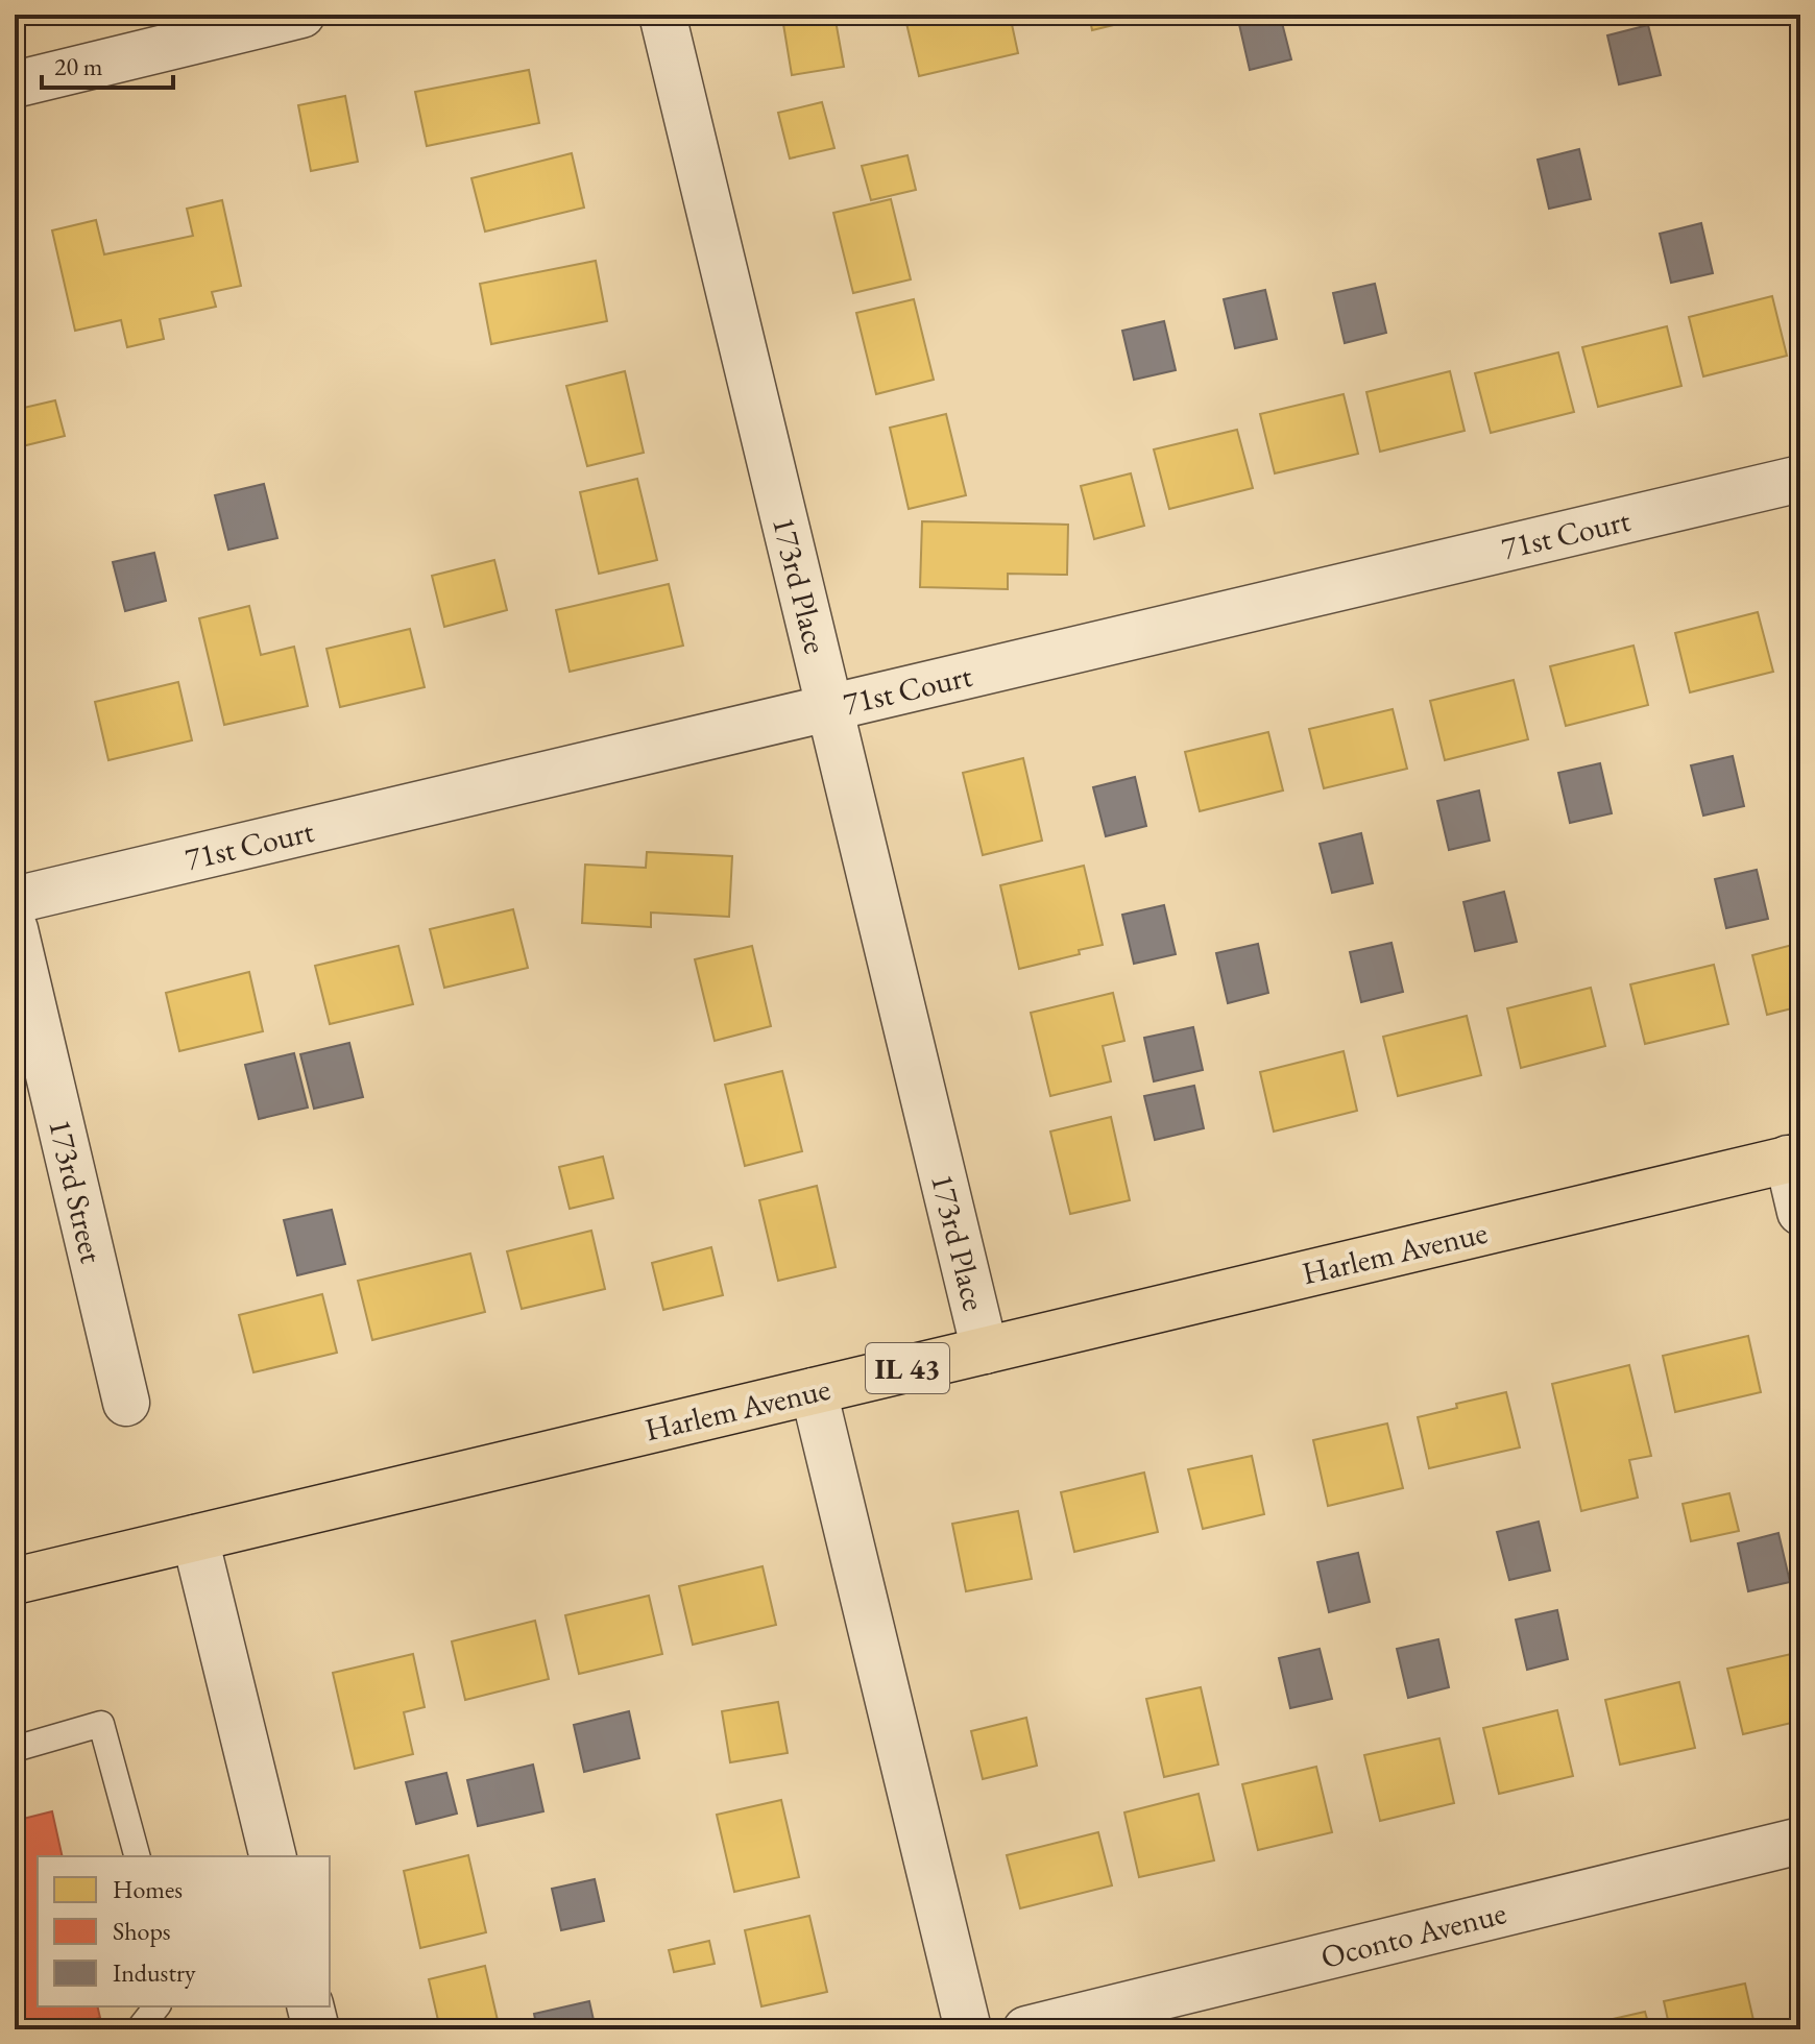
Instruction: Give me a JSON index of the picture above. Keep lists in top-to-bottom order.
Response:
{
  "streets": {
    "main road": ["Harlem Avenue", "IL 43"],
    "street": [
      "71st Court",
      "173rd Place",
      "173rd Street",
      "Oconto Avenue"
    ]
  },
  "crossings": [
    ["71st Court", "173rd Place"],
    ["173rd Place", "Harlem Avenue"]
  ],
  "legend": ["Homes", "Shops", "Industry"],
  "scale_bar": "20 m"
}
